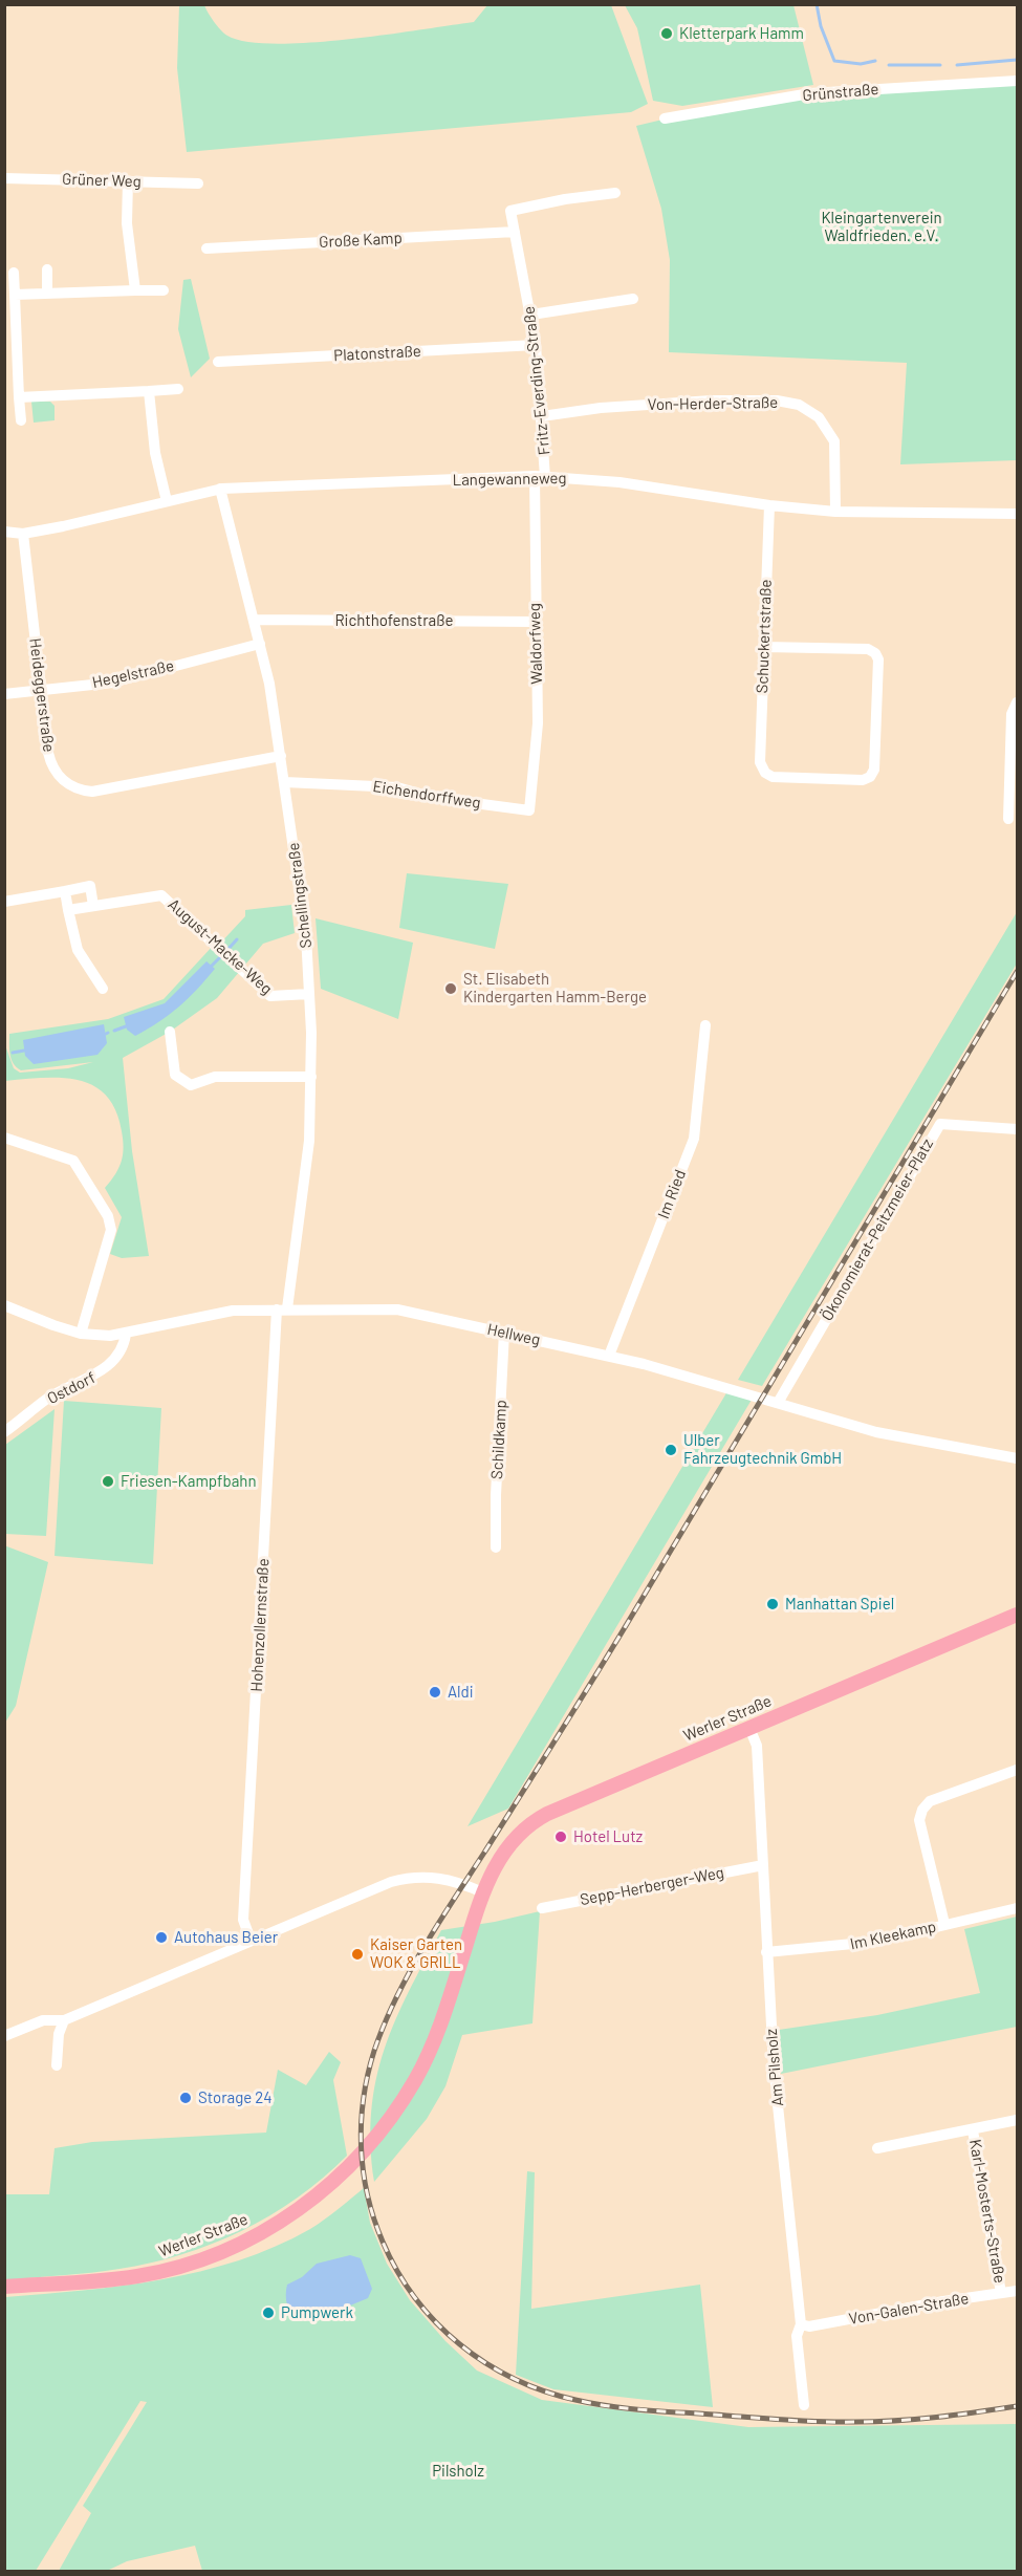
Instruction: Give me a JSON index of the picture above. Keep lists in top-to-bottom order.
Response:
{
  "streets": {
    "main road": ["Werler Straße"],
    "street": [
      "Grünstraße",
      "Grüner Weg",
      "Große Kamp",
      "Platonstraße",
      "Fritz-Everding-Straße",
      "Von-Herder-Straße",
      "Langewanneweg",
      "Richthofenstraße",
      "Schuckertstraße",
      "Waldorfweg",
      "Hegelstraße",
      "Heideggerstraße",
      "Eichendorffweg",
      "Schellingstraße",
      "August-Macke-Weg",
      "Im Ried",
      "Ökonomierat-Peitzmeier-Platz",
      "Hellweg",
      "Ostdorf",
      "Schildkamp",
      "Hohenzollernstraße",
      "Sepp-Herberger-Weg",
      "Im Kleekamp",
      "Am Pilsholz",
      "Karl-Mosterts-Straße",
      "Von-Galen-Straße"
    ]
  },
  "crossings": [
    ["Große Kamp", "Fritz-Everding-Straße"],
    ["Platonstraße", "Fritz-Everding-Straße"],
    ["Fritz-Everding-Straße", "Von-Herder-Straße"],
    ["Fritz-Everding-Straße", "Langewanneweg"],
    ["Fritz-Everding-Straße", "Waldorfweg"],
    ["Von-Herder-Straße", "Langewanneweg"],
    ["Langewanneweg", "Schuckertstraße"],
    ["Langewanneweg", "Waldorfweg"],
    ["Langewanneweg", "Heideggerstraße"],
    ["Langewanneweg", "Schellingstraße"],
    ["Richthofenstraße", "Waldorfweg"],
    ["Richthofenstraße", "Schellingstraße"],
    ["Waldorfweg", "Eichendorffweg"],
    ["Hegelstraße", "Heideggerstraße"],
    ["Hegelstraße", "Schellingstraße"],
    ["Heideggerstraße", "Schellingstraße"],
    ["Eichendorffweg", "Schellingstraße"],
    ["Schellingstraße", "August-Macke-Weg"],
    ["Schellingstraße", "Hellweg"],
    ["Schellingstraße", "Hohenzollernstraße"],
    ["Im Ried", "Hellweg"],
    ["Ökonomierat-Peitzmeier-Platz", "Hellweg"],
    ["Hellweg", "Ostdorf"],
    ["Hellweg", "Schildkamp"],
    ["Hellweg", "Hohenzollernstraße"],
    ["Werler Straße", "Am Pilsholz"],
    ["Sepp-Herberger-Weg", "Am Pilsholz"],
    ["Im Kleekamp", "Am Pilsholz"],
    ["Am Pilsholz", "Von-Galen-Straße"],
    ["Karl-Mosterts-Straße", "Von-Galen-Straße"]
  ],
  "parks": ["Kleingartenverein Waldfrieden. e.V.", "Pilsholz"],
  "places": [
    "Kletterpark Hamm",
    "St. Elisabeth Kindergarten Hamm-Berge",
    "Ulber Fahrzeugtechnik GmbH",
    "Friesen-Kampfbahn",
    "Manhattan Spiel",
    "Aldi",
    "Hotel Lutz",
    "Autohaus Beier",
    "Kaiser Garten WOK & GRILL",
    "Storage 24",
    "Pumpwerk"
  ]
}
